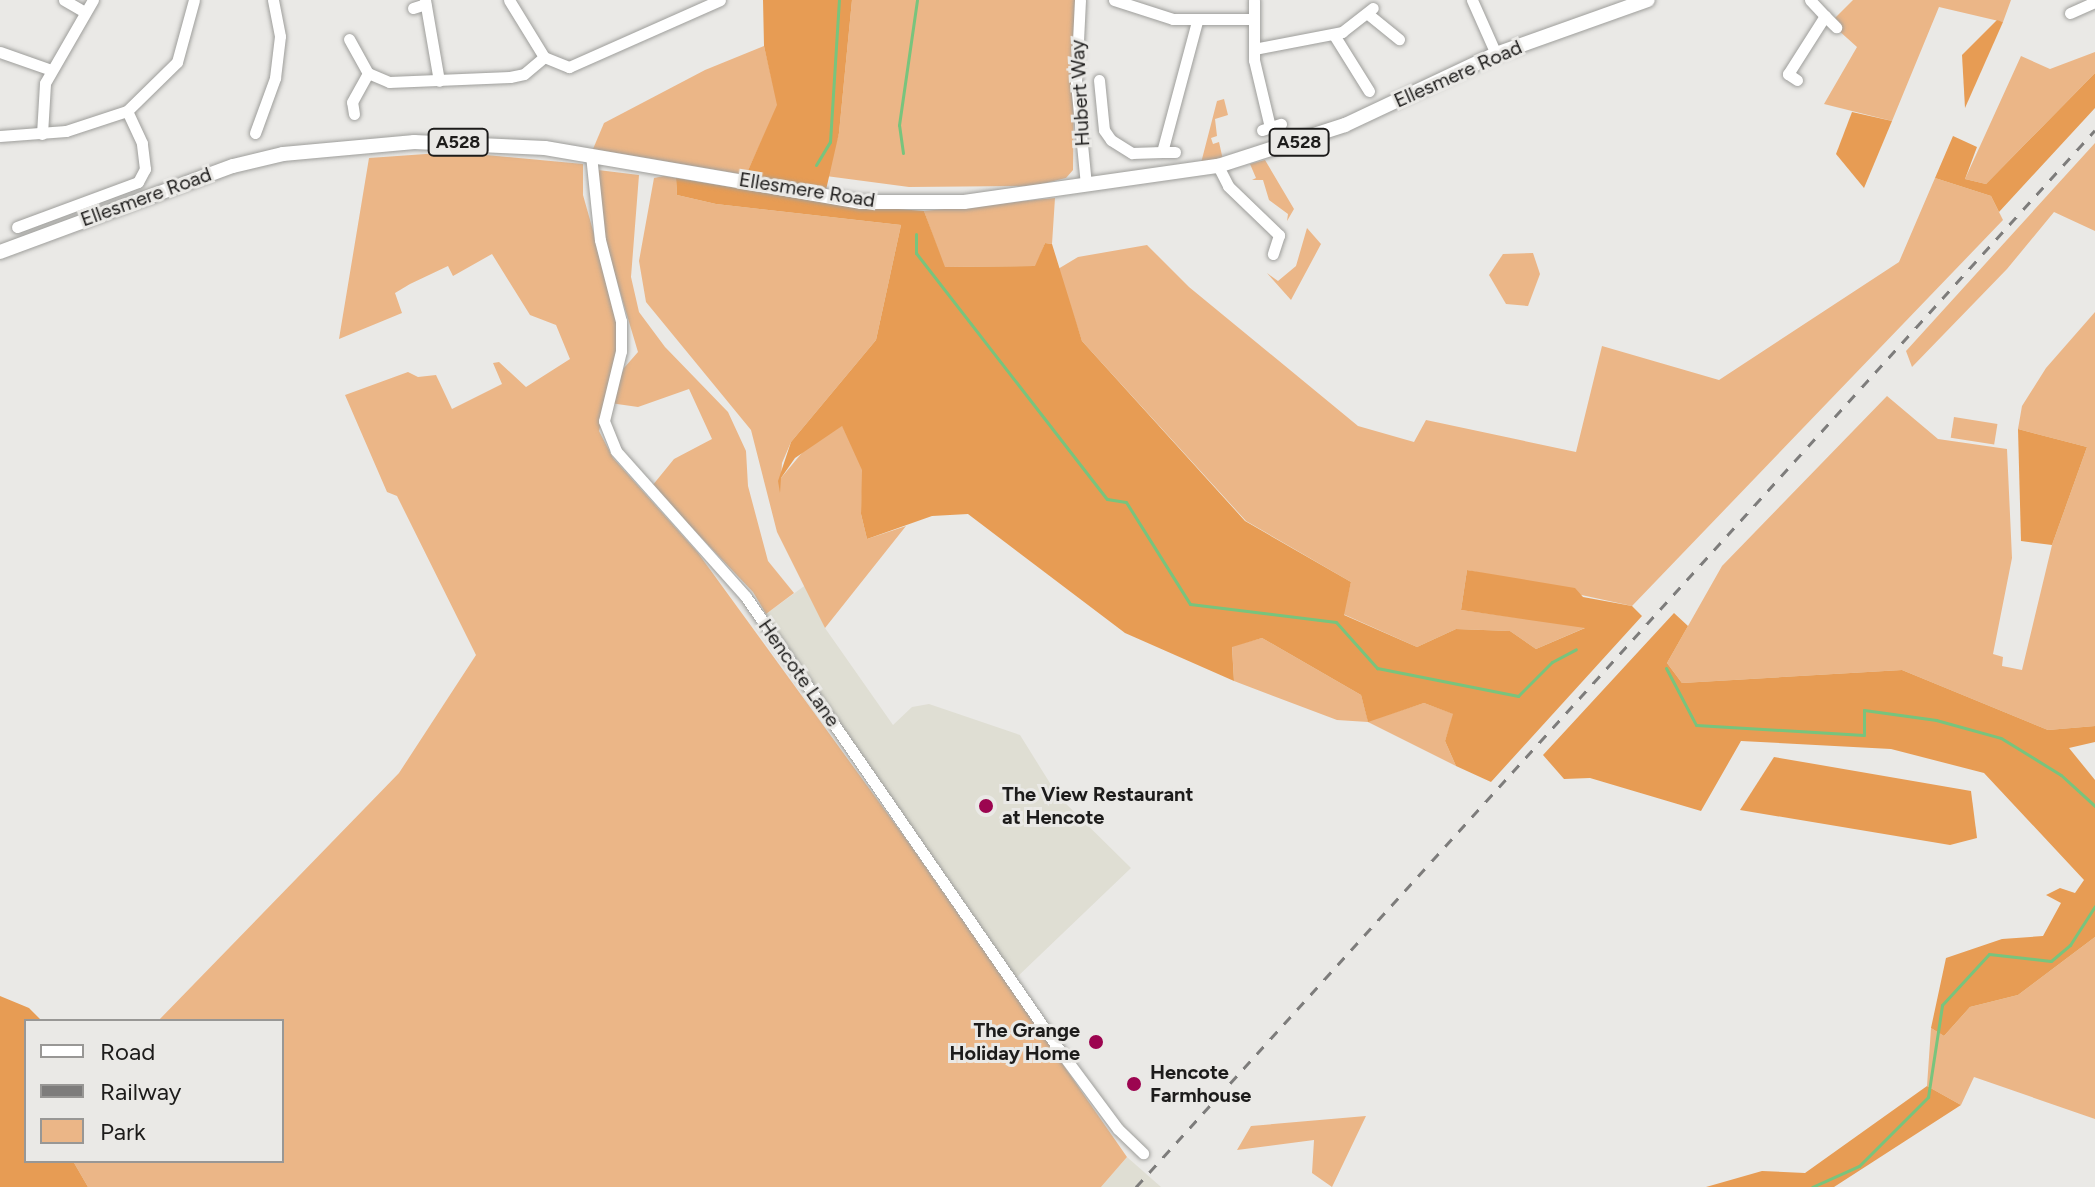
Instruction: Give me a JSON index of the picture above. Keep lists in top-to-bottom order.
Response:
{
  "streets": {
    "main road": ["Ellesmere Road", "A528"],
    "street": ["Hubert Way", "Hencote Lane"]
  },
  "crossings": [
    ["Ellesmere Road", "Hubert Way"],
    ["Ellesmere Road", "Hencote Lane"]
  ],
  "places": ["The View Restaurant at Hencote", "The Grange Holiday Home", "Hencote Farmhouse"],
  "legend": ["Road", "Railway", "Park"]
}
